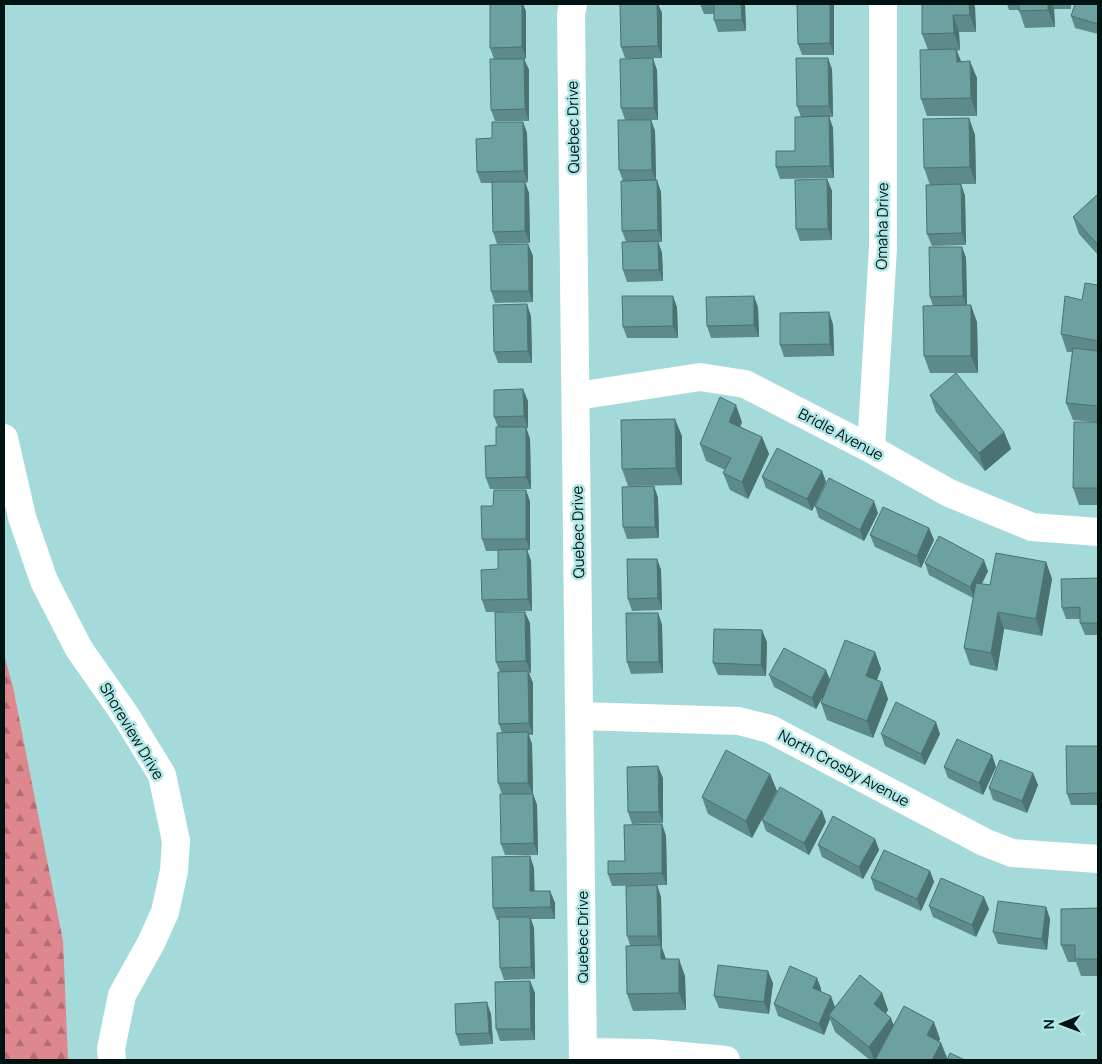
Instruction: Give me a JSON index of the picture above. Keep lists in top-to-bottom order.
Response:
{
  "streets": {
    "street": [
      "Quebec Drive",
      "Omaha Drive",
      "Bridle Avenue",
      "Shoreview Drive",
      "North Crosby Avenue"
    ]
  },
  "crossings": [
    ["Quebec Drive", "Bridle Avenue"],
    ["Quebec Drive", "North Crosby Avenue"],
    ["Omaha Drive", "Bridle Avenue"]
  ],
  "north": "left"
}
